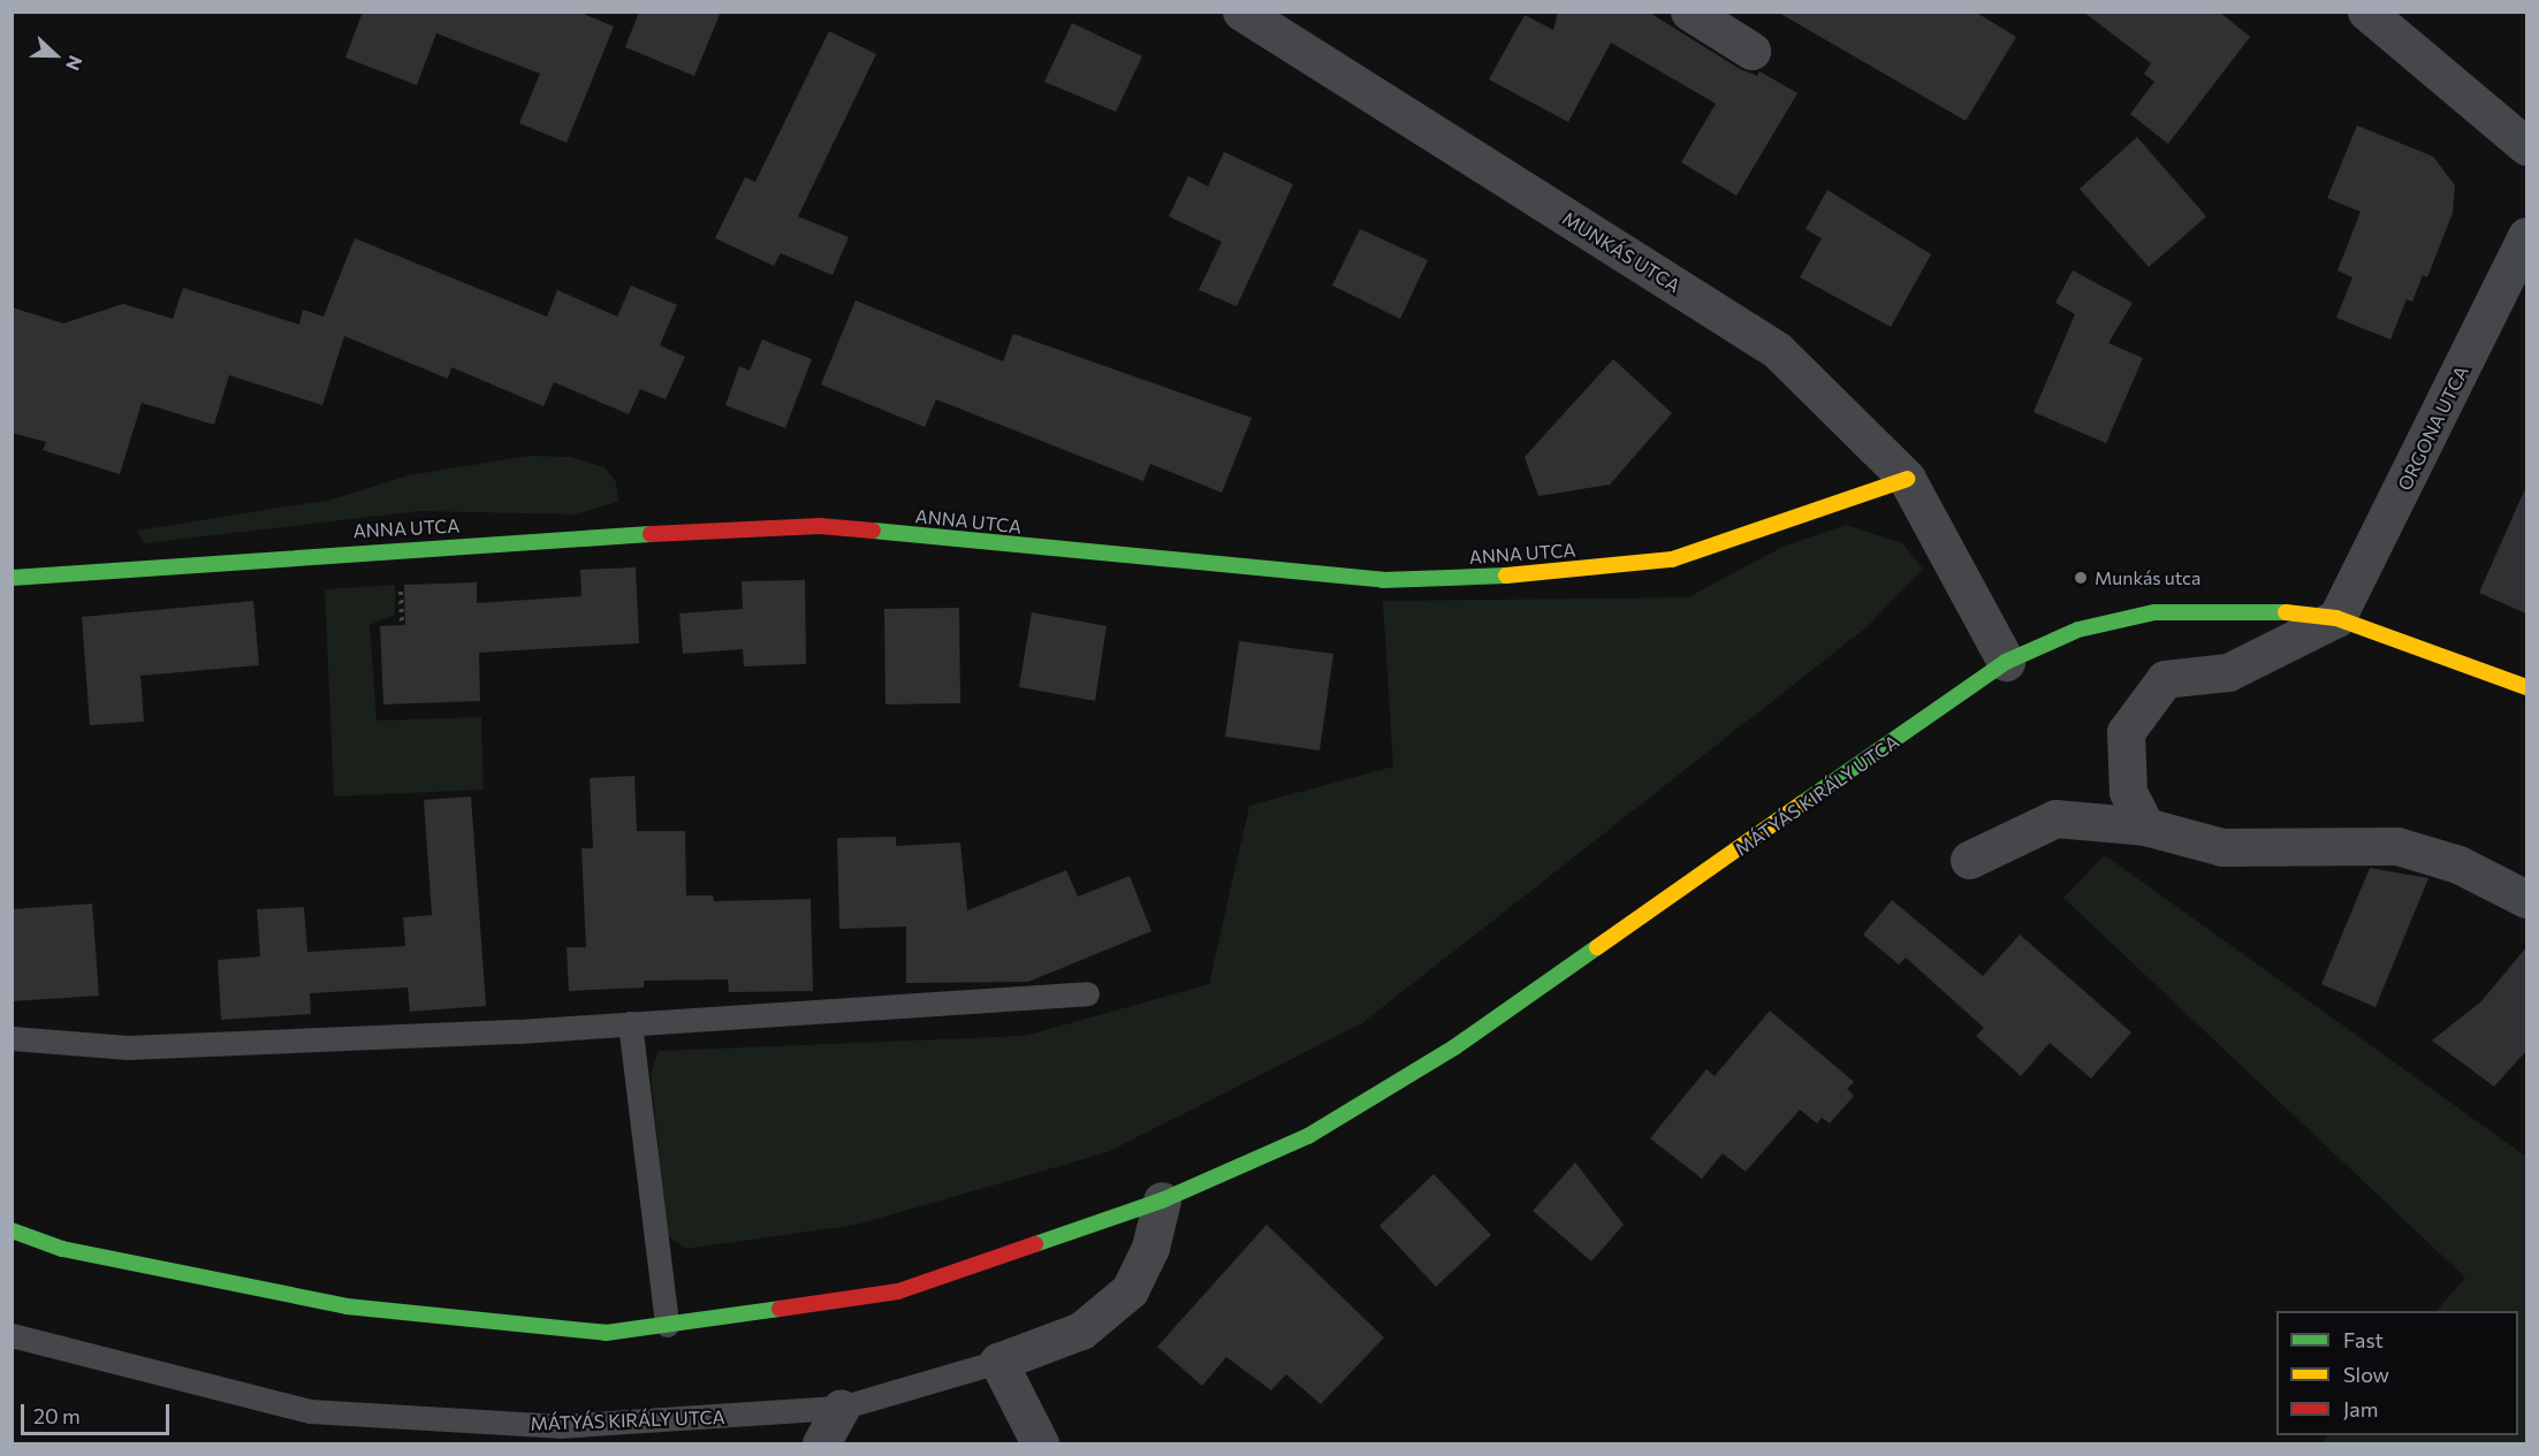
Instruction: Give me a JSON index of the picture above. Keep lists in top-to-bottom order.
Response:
{
  "streets": {
    "main road": ["ANNA UTCA", "MÁTYÁS KIRÁLY UTCA"],
    "street": ["MUNKÁS UTCA", "ORGONA UTCA"]
  },
  "crossings": [
    ["MUNKÁS UTCA", "ANNA UTCA"],
    ["MUNKÁS UTCA", "MÁTYÁS KIRÁLY UTCA"],
    ["ORGONA UTCA", "MÁTYÁS KIRÁLY UTCA"]
  ],
  "places": ["Munkás utca"],
  "legend": ["Fast", "Slow", "Jam"],
  "scale_bar": "20 m",
  "north": "right"
}
